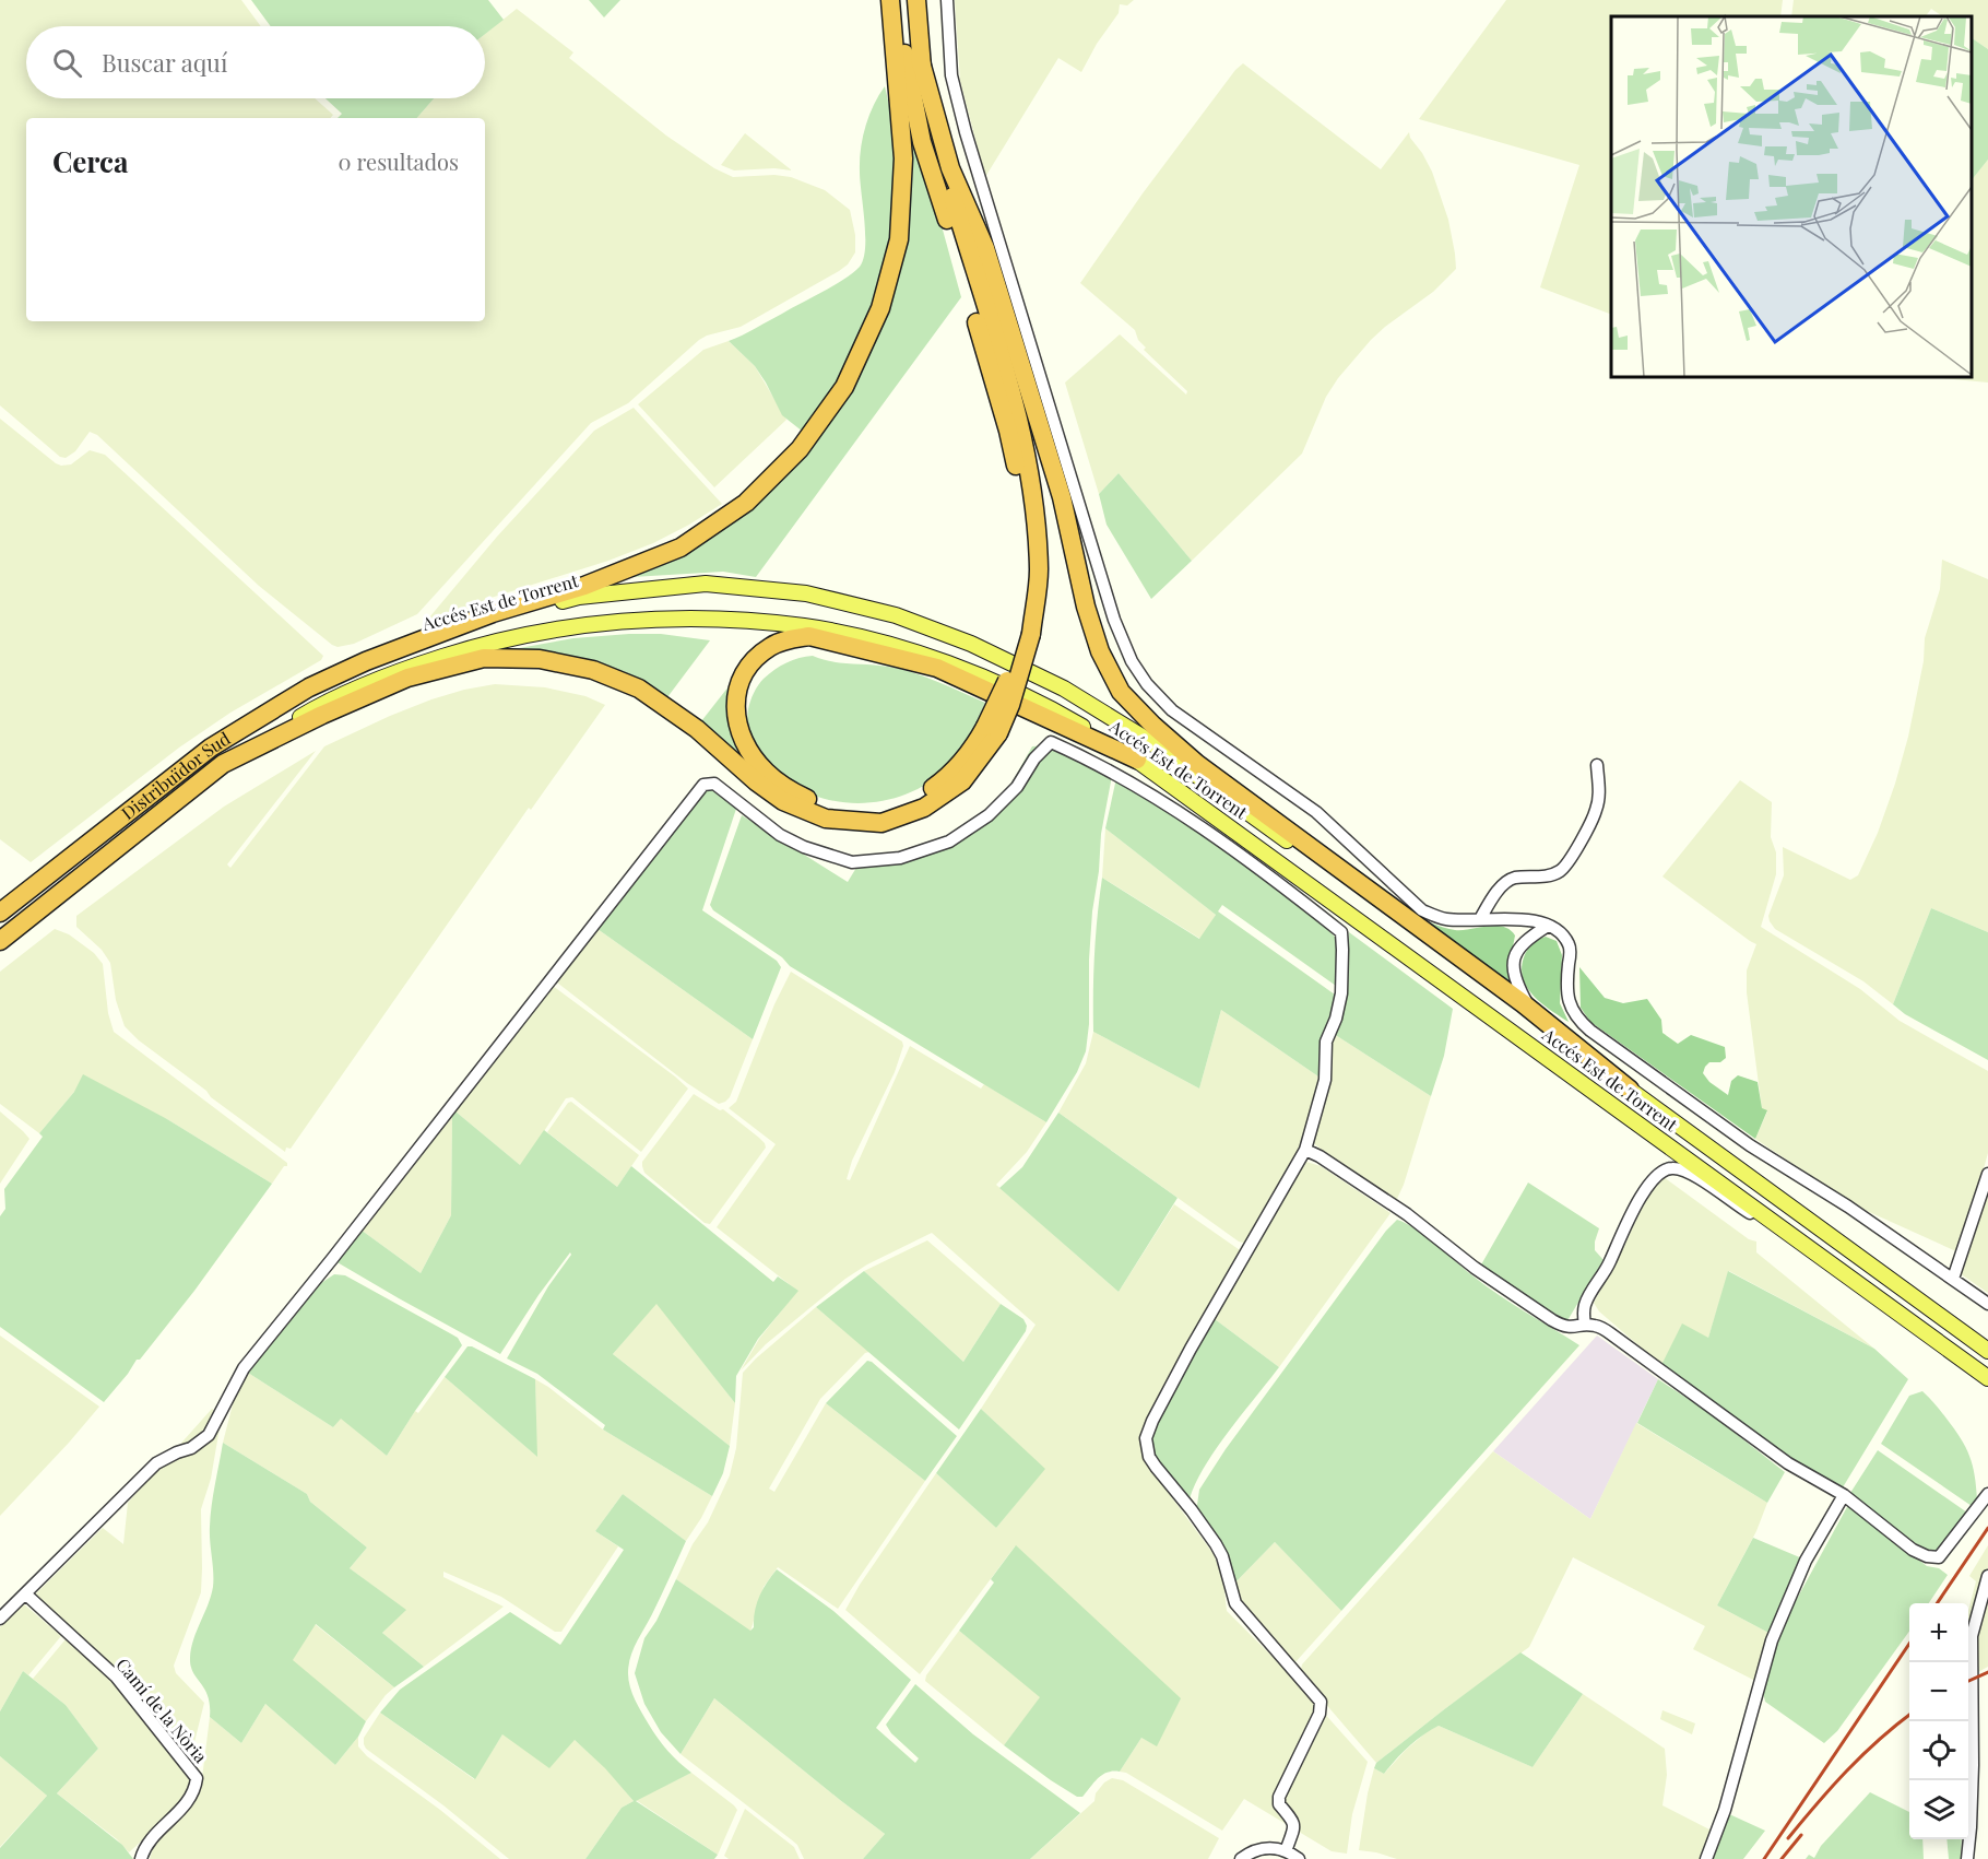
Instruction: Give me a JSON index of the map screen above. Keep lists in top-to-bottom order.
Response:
{
  "streets": {
    "highway": ["Distribuïdor Sud"],
    "main road": ["Accés Est de Torrent"],
    "street": ["Camí de la Nòria"]
  },
  "crossings": [
    ["Accés Est de Torrent", "Distribuïdor Sud"]
  ],
  "page": {
    "search": "Buscar aquí",
    "heading": ["Cerca", "0 resultados"],
    "map_buttons": ["+", "−"]
  }
}
